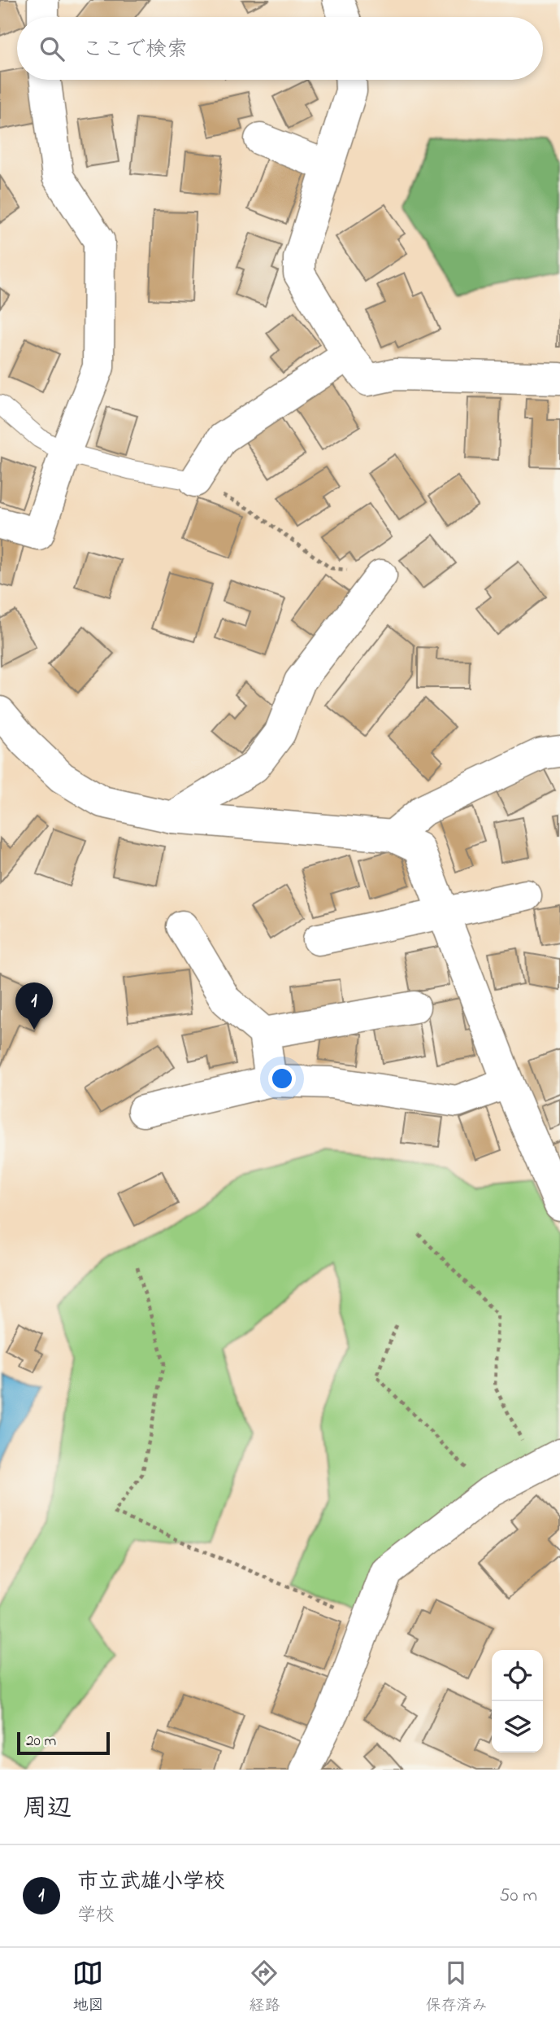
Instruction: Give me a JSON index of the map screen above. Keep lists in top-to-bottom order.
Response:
{
  "scale_bar": "20 m",
  "page": {
    "search": "ここで検索",
    "pins": "1",
    "scale": "20 m",
    "heading": "周辺",
    "list": [
      {
        "mark": "1",
        "name": "市立武雄小学校",
        "note": "学校",
        "value": "50 m"
      }
    ],
    "nav": ["地図", "経路", "保存済み"]
  }
}
